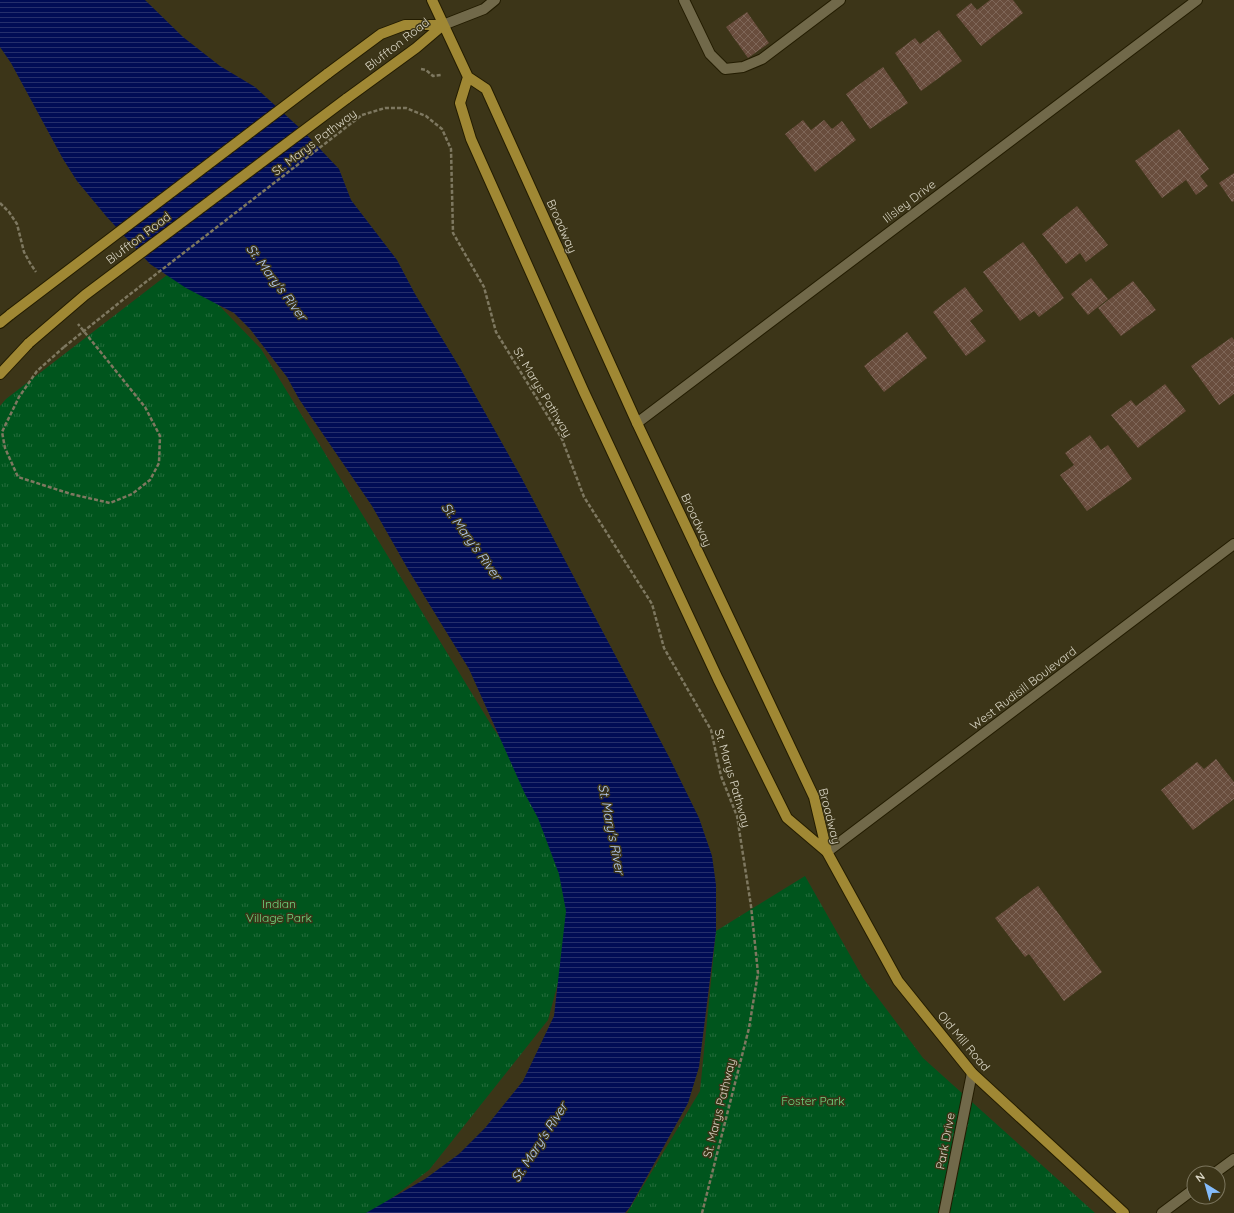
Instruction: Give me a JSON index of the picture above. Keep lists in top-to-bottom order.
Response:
{
  "streets": {
    "main road": ["Bluffton Road", "Broadway", "Old Mill Road"],
    "street": ["Illsley Drive", "West Rudisill Boulevard", "Park Drive"],
    "path": ["St. Marys Pathway"]
  },
  "crossings": [
    ["Illsley Drive", "Broadway"],
    ["Broadway", "West Rudisill Boulevard"],
    ["Broadway", "Old Mill Road"],
    ["West Rudisill Boulevard", "Old Mill Road"],
    ["Old Mill Road", "Park Drive"]
  ],
  "water": ["St. Mary's River"],
  "parks": ["Indian Village Park", "Foster Park"],
  "north": "top left"
}
